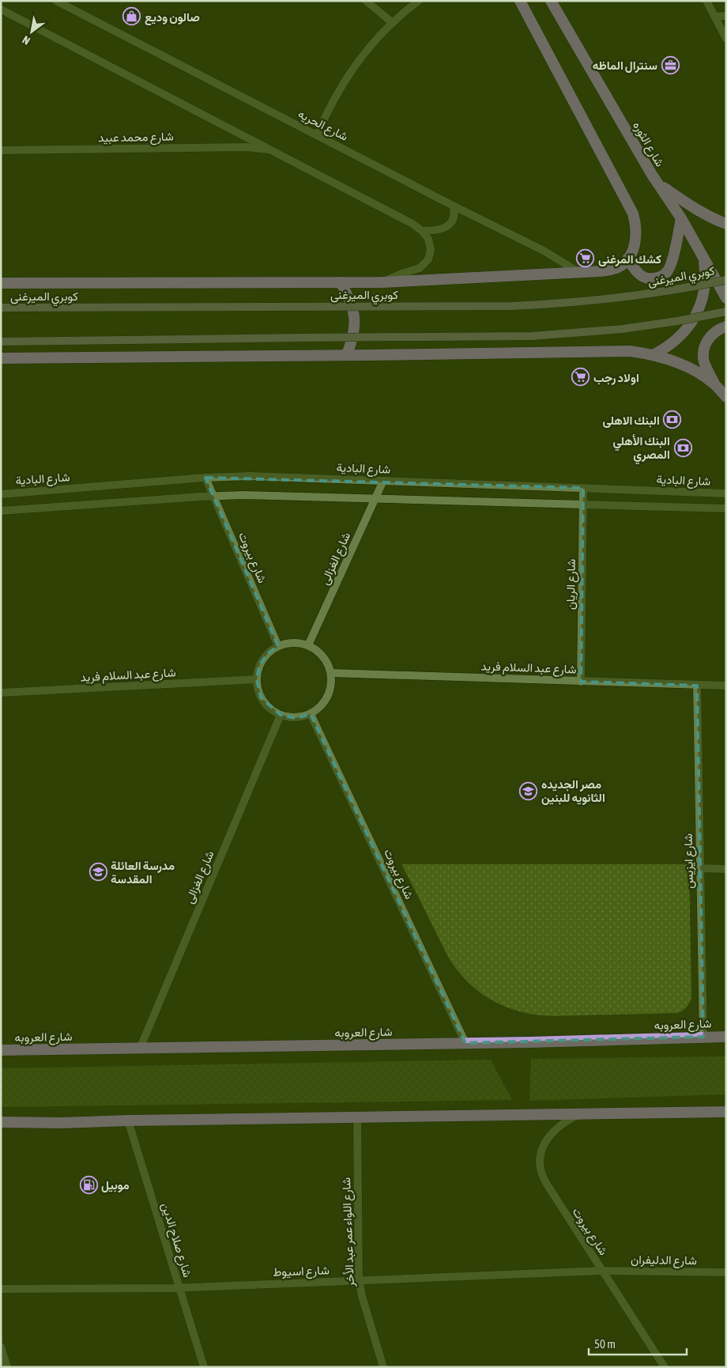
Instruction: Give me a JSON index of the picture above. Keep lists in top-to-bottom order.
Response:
{
  "streets": {
    "highway": ["شارع الثوره", "شارع العروبه"],
    "main road": ["كوبري الميرغنى"],
    "street": [
      "شارع الحريه",
      "شارع محمد عبيد",
      "شارع البادية",
      "شارع بيروت",
      "شارع الغزالى",
      "شارع الريان",
      "شارع عبد السلام فريد",
      "شارع ايزيس",
      "شارع اللواء عمر عبد الأخر",
      "شارع صلاح الدين",
      "شارع الدليفران",
      "شارع اسيوط"
    ]
  },
  "crossings": [
    ["شارع البادية", "شارع بيروت"],
    ["شارع البادية", "شارع الغزالى"],
    ["شارع البادية", "شارع الريان"],
    ["شارع بيروت", "شارع الغزالى"],
    ["شارع بيروت", "شارع عبد السلام فريد"],
    ["شارع بيروت", "شارع العروبه"],
    ["شارع بيروت", "شارع الدليفران"],
    ["شارع بيروت", "شارع اسيوط"],
    ["شارع الغزالى", "شارع عبد السلام فريد"],
    ["شارع الغزالى", "شارع العروبه"],
    ["شارع الريان", "شارع عبد السلام فريد"],
    ["شارع عبد السلام فريد", "شارع ايزيس"],
    ["شارع ايزيس", "شارع العروبه"],
    ["شارع اللواء عمر عبد الأخر", "شارع اسيوط"],
    ["شارع صلاح الدين", "شارع اسيوط"],
    ["شارع الدليفران", "شارع اسيوط"]
  ],
  "places": {
    "shop": ["صالون وديع"],
    "office": ["سنترال الماظه"],
    "supermarket": ["كشك المرغنى", "اولاد رجب"],
    "bank": ["البنك الاهلى", "البنك الأهلي المصري"],
    "school or university": ["مصر الجديده الثانويه للبنين", "مدرسة العائلة المقدسة"],
    "fuel station": ["موبيل"]
  },
  "scale_bar": "50 m",
  "north": "bottom left"
}
